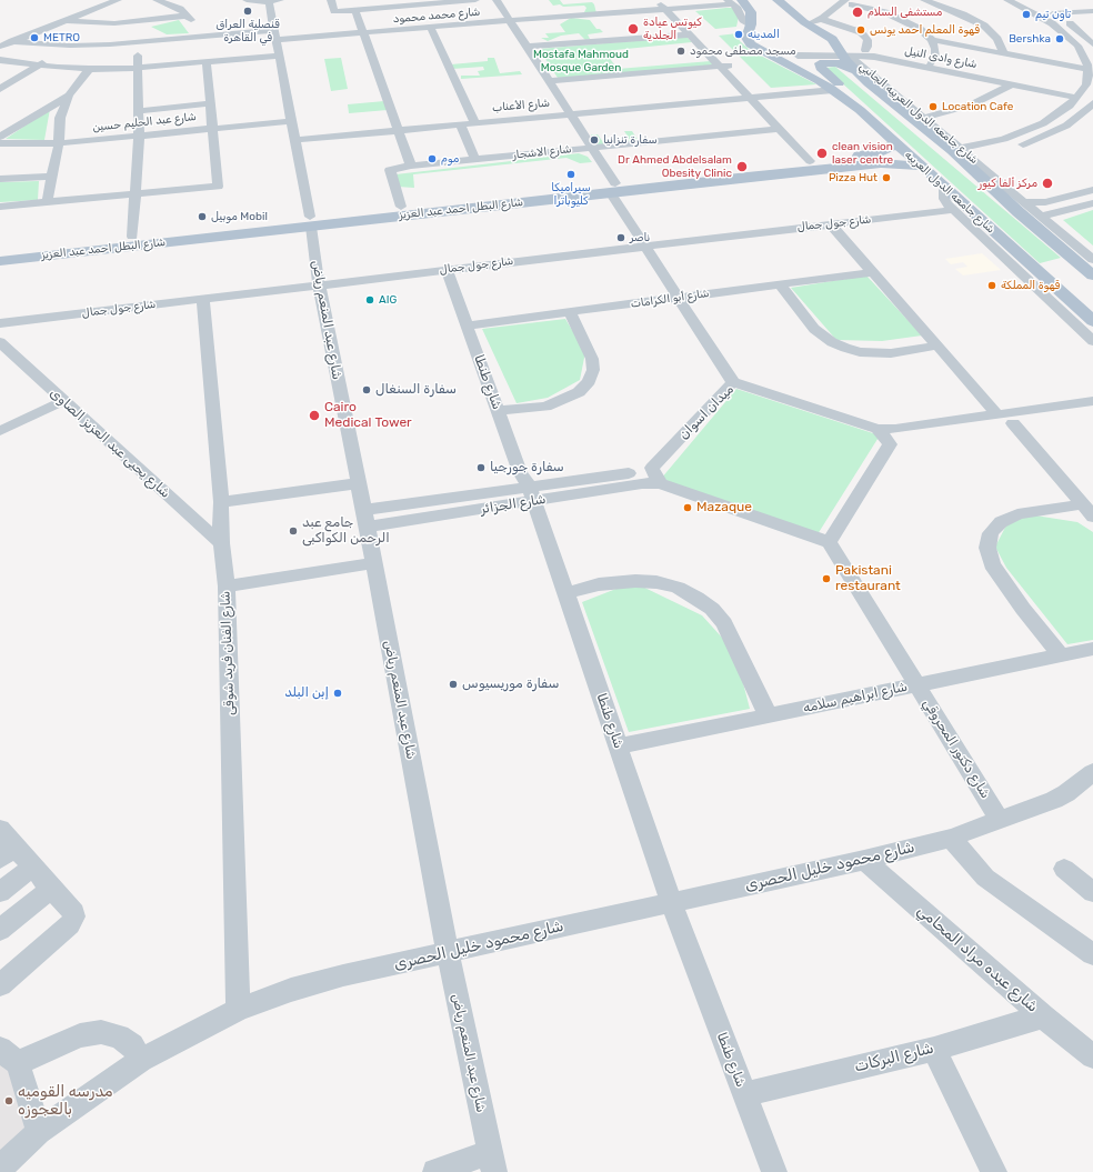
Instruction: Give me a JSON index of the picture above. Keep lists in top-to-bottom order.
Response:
{
  "streets": {
    "main road": ["شارع جامعه الدول العربيه", "شارع البطل احمد عبد العزيز"],
    "street": [
      "شارع محمد محمود",
      "شارع وادى النيل",
      "شارع الأعناب",
      "شارع جامعه الدول العربيه الجانبي",
      "شارع عبد الحليم حسين",
      "شارع الاشجار",
      "شارع جول جمال",
      "شارع أبو الكرامات",
      "شارع عبد المنعم رياض",
      "شارع طنطا",
      "ميدان اسوان",
      "شارع يحيى عبد العزيز الصاوى",
      "شارع الجزائر",
      "شارع الفنان فريد شوقى",
      "شارع ابراهيم سلامه",
      "شارع دكتور المحروقي",
      "شارع محمود خليل الحصرى",
      "شارع عبده مراد المحامي",
      "شارع البركات"
    ]
  },
  "crossings": [
    ["شارع محمد محمود", "شارع جامعه الدول العربيه"],
    ["شارع محمد محمود", "شارع عبد المنعم رياض"],
    ["شارع وادى النيل", "شارع جامعه الدول العربيه الجانبي"],
    ["شارع الأعناب", "شارع عبد المنعم رياض"],
    ["شارع عبد الحليم حسين", "شارع عبد المنعم رياض"],
    ["شارع الاشجار", "شارع البطل احمد عبد العزيز"],
    ["شارع جامعه الدول العربيه", "شارع البطل احمد عبد العزيز"],
    ["شارع البطل احمد عبد العزيز", "شارع عبد المنعم رياض"],
    ["شارع جول جمال", "شارع عبد المنعم رياض"],
    ["شارع جول جمال", "شارع طنطا"],
    ["شارع جول جمال", "شارع الفنان فريد شوقى"],
    ["شارع أبو الكرامات", "شارع طنطا"],
    ["شارع عبد المنعم رياض", "شارع الجزائر"],
    ["شارع عبد المنعم رياض", "شارع محمود خليل الحصرى"],
    ["شارع طنطا", "شارع الجزائر"],
    ["شارع طنطا", "شارع ابراهيم سلامه"],
    ["شارع طنطا", "شارع محمود خليل الحصرى"],
    ["شارع طنطا", "شارع البركات"],
    ["ميدان اسوان", "شارع الجزائر"],
    ["شارع يحيى عبد العزيز الصاوى", "شارع الفنان فريد شوقى"],
    ["شارع الفنان فريد شوقى", "شارع محمود خليل الحصرى"],
    ["شارع ابراهيم سلامه", "شارع دكتور المحروقي"],
    ["شارع دكتور المحروقي", "شارع محمود خليل الحصرى"],
    ["شارع محمود خليل الحصرى", "شارع عبده مراد المحامي"],
    ["شارع عبده مراد المحامي", "شارع البركات"]
  ],
  "parks": ["Mostafa Mahmoud Mosque Garden"],
  "places": [
    "قنصلية العراق في القاهرة",
    "مستشفى السلام",
    "تاون تيم",
    "كيوتس عيادة الجلدية",
    "قهوة المعلم احمد يونس",
    "المدينه",
    "METRO",
    "Bershka",
    "مسجد مصطفى محمود",
    "Location Cafe",
    "سفارة تنزانيا",
    "clean vision laser centre",
    "موم",
    "Dr Ahmed Abdelsalam Obesity Clinic",
    "سيراميكا كليوباترا",
    "Pizza Hut",
    "مركز ألفا كيور",
    "موبيل Mobil",
    "ناصر",
    "قهوة المملكة",
    "AIG",
    "سفارة السنغال",
    "Cairo Medical Tower",
    "سفارة جورجيا",
    "Mazaque",
    "جامع عبد الرحمن الكواكبى",
    "Pakistani restaurant",
    "سفارة موريسيوس",
    "إبن البلد",
    "مدرسه القوميه بالعجوزه"
  ]
}
